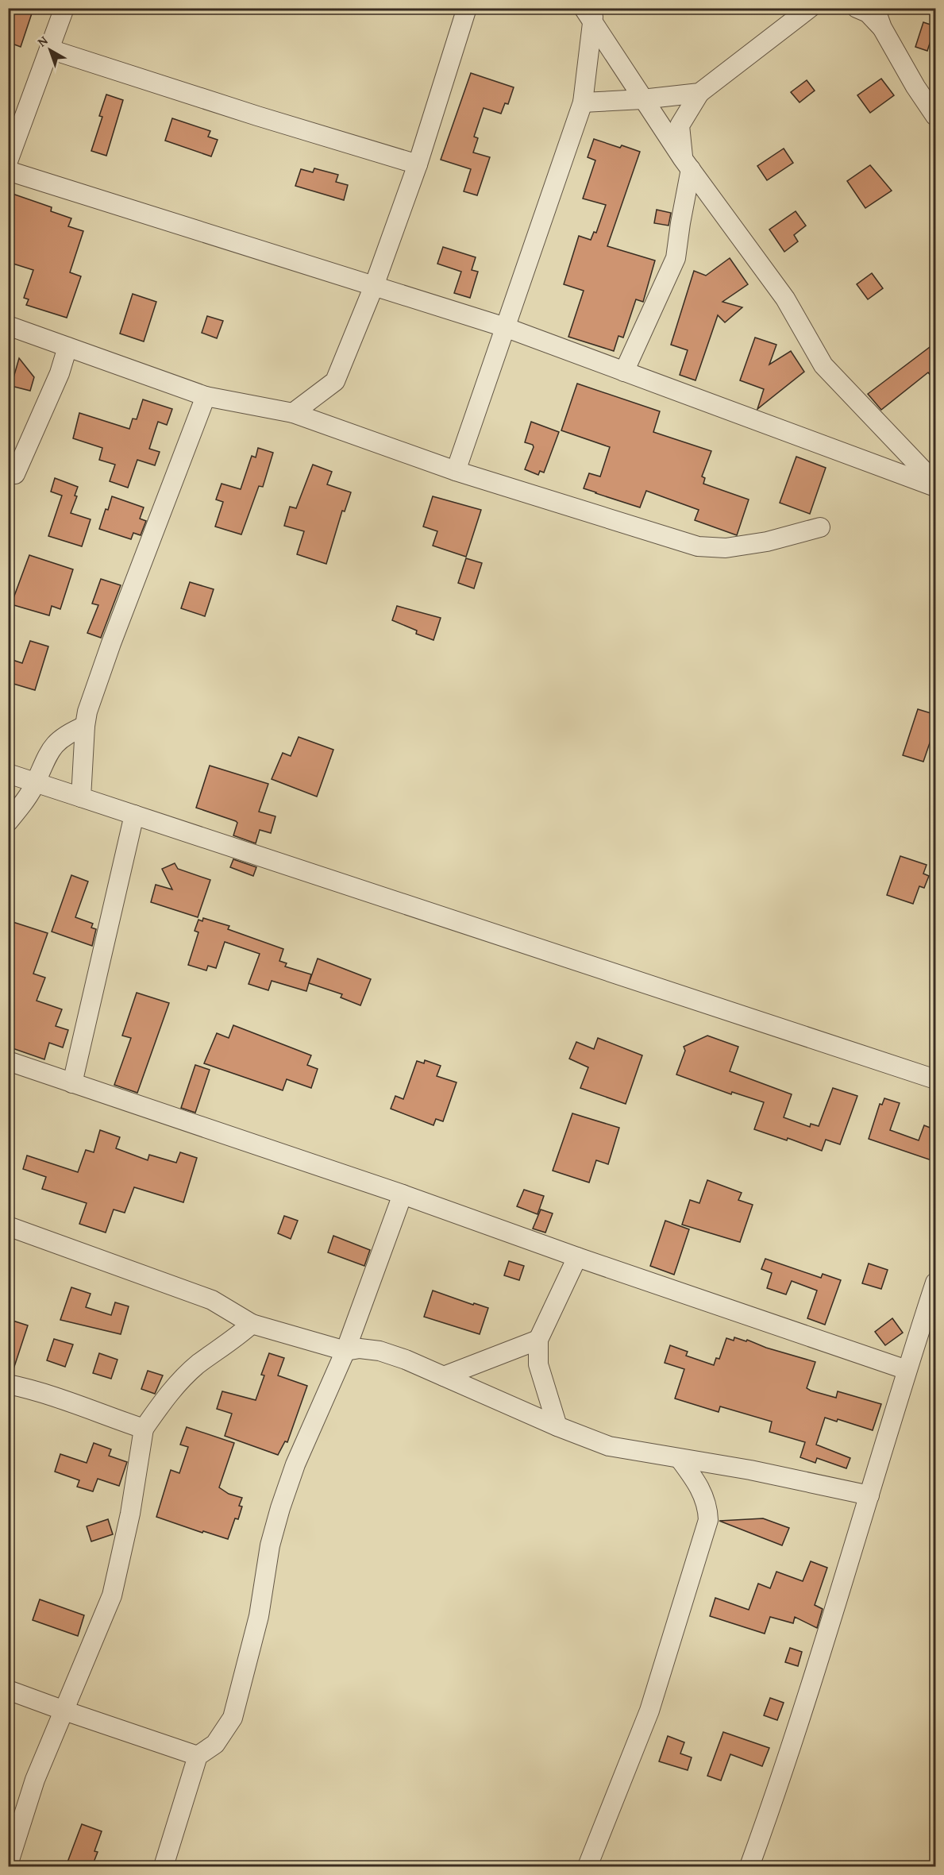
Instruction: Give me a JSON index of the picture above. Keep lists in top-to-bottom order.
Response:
{
  "north": "top left"
}
